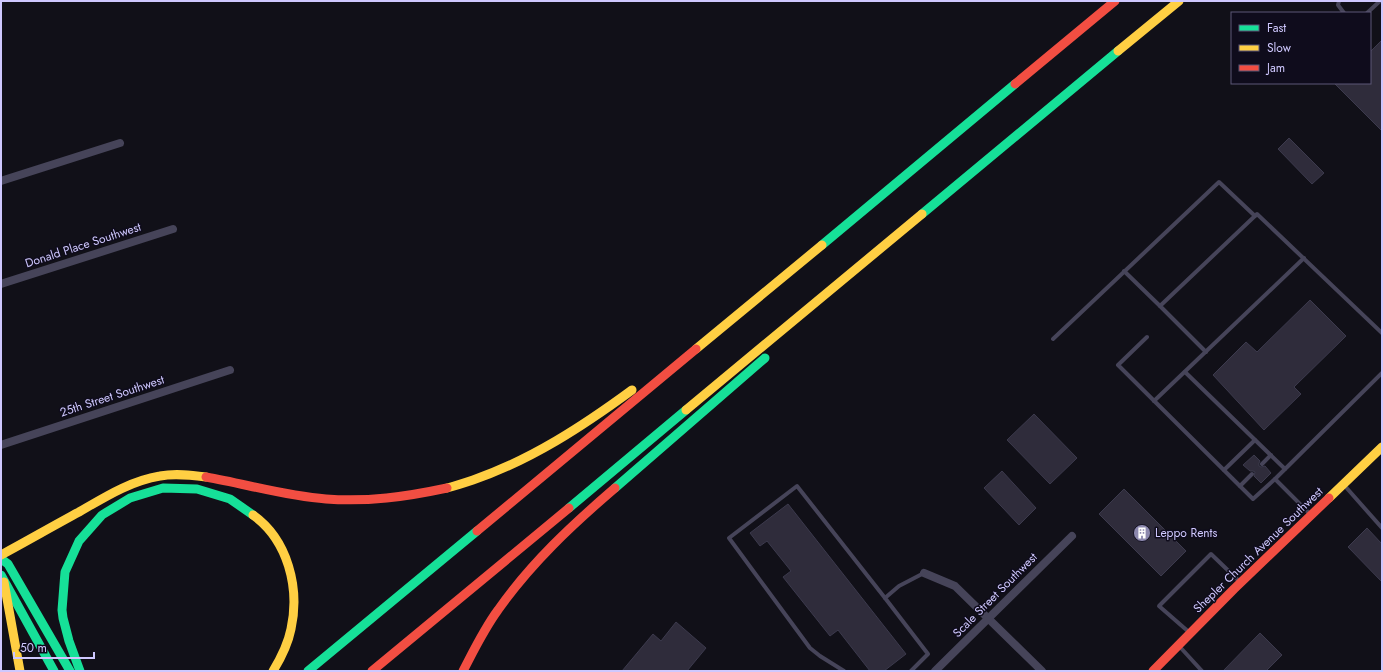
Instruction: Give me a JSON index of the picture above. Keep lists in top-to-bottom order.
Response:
{
  "streets": {
    "main road": ["Shepler Church Avenue Southwest"],
    "street": ["Donald Place Southwest", "25th Street Southwest", "Scale Street Southwest"]
  },
  "places": {
    "building": ["Leppo Rents"]
  },
  "legend": ["Fast", "Slow", "Jam"],
  "scale_bar": "50 m"
}
